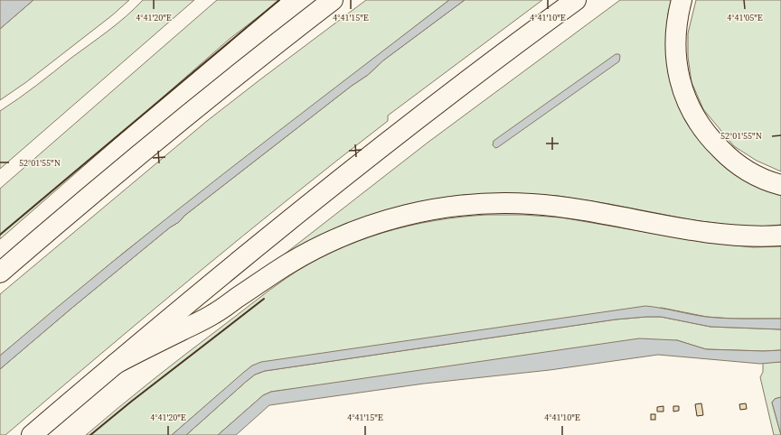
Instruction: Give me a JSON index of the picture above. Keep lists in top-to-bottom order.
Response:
{
  "coordinates": [
    "4°41'20\"E",
    "4°41'15\"E",
    "4°41'10\"E",
    "4°41'05\"E",
    "52°01'55\"N"
  ]
}
